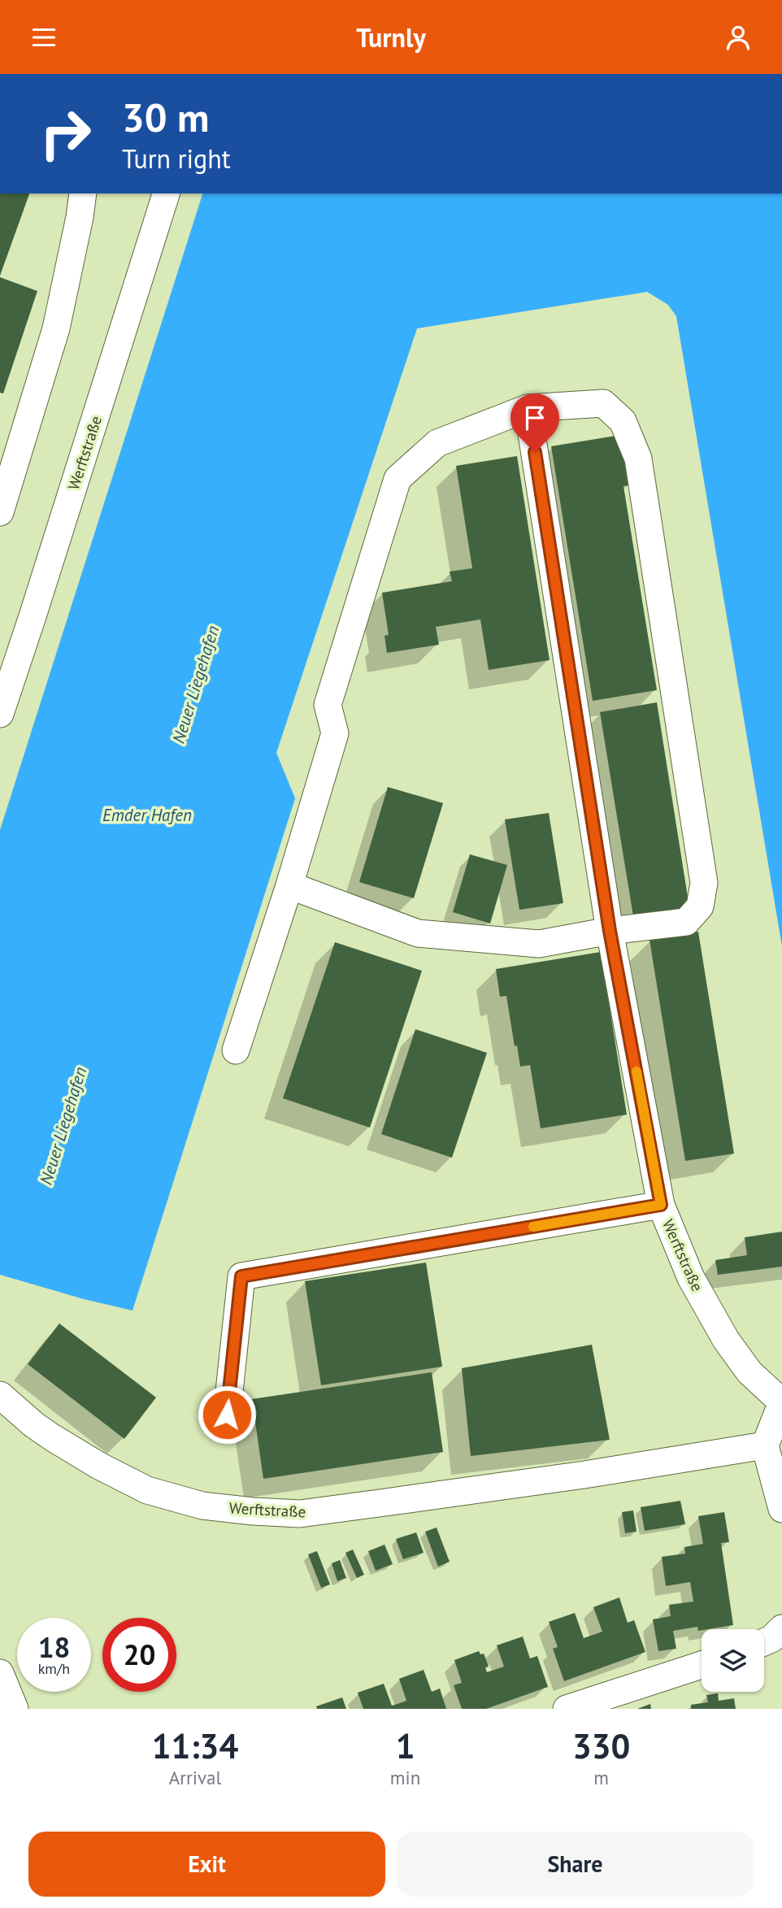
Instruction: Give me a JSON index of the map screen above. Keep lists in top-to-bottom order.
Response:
{
  "streets": {
    "street": ["Werftstraße"]
  },
  "water": ["Neuer Liegehafen", "Emder Hafen"],
  "page": {
    "header": "Turnly",
    "turn": ["30 m", "Turn right"],
    "speed": "18 km/h",
    "limit": "20",
    "eta": [
      "11:34",
      "Arrival",
      "1",
      "min",
      "330",
      "m"
    ],
    "buttons": ["Exit", "Share"]
  }
}
